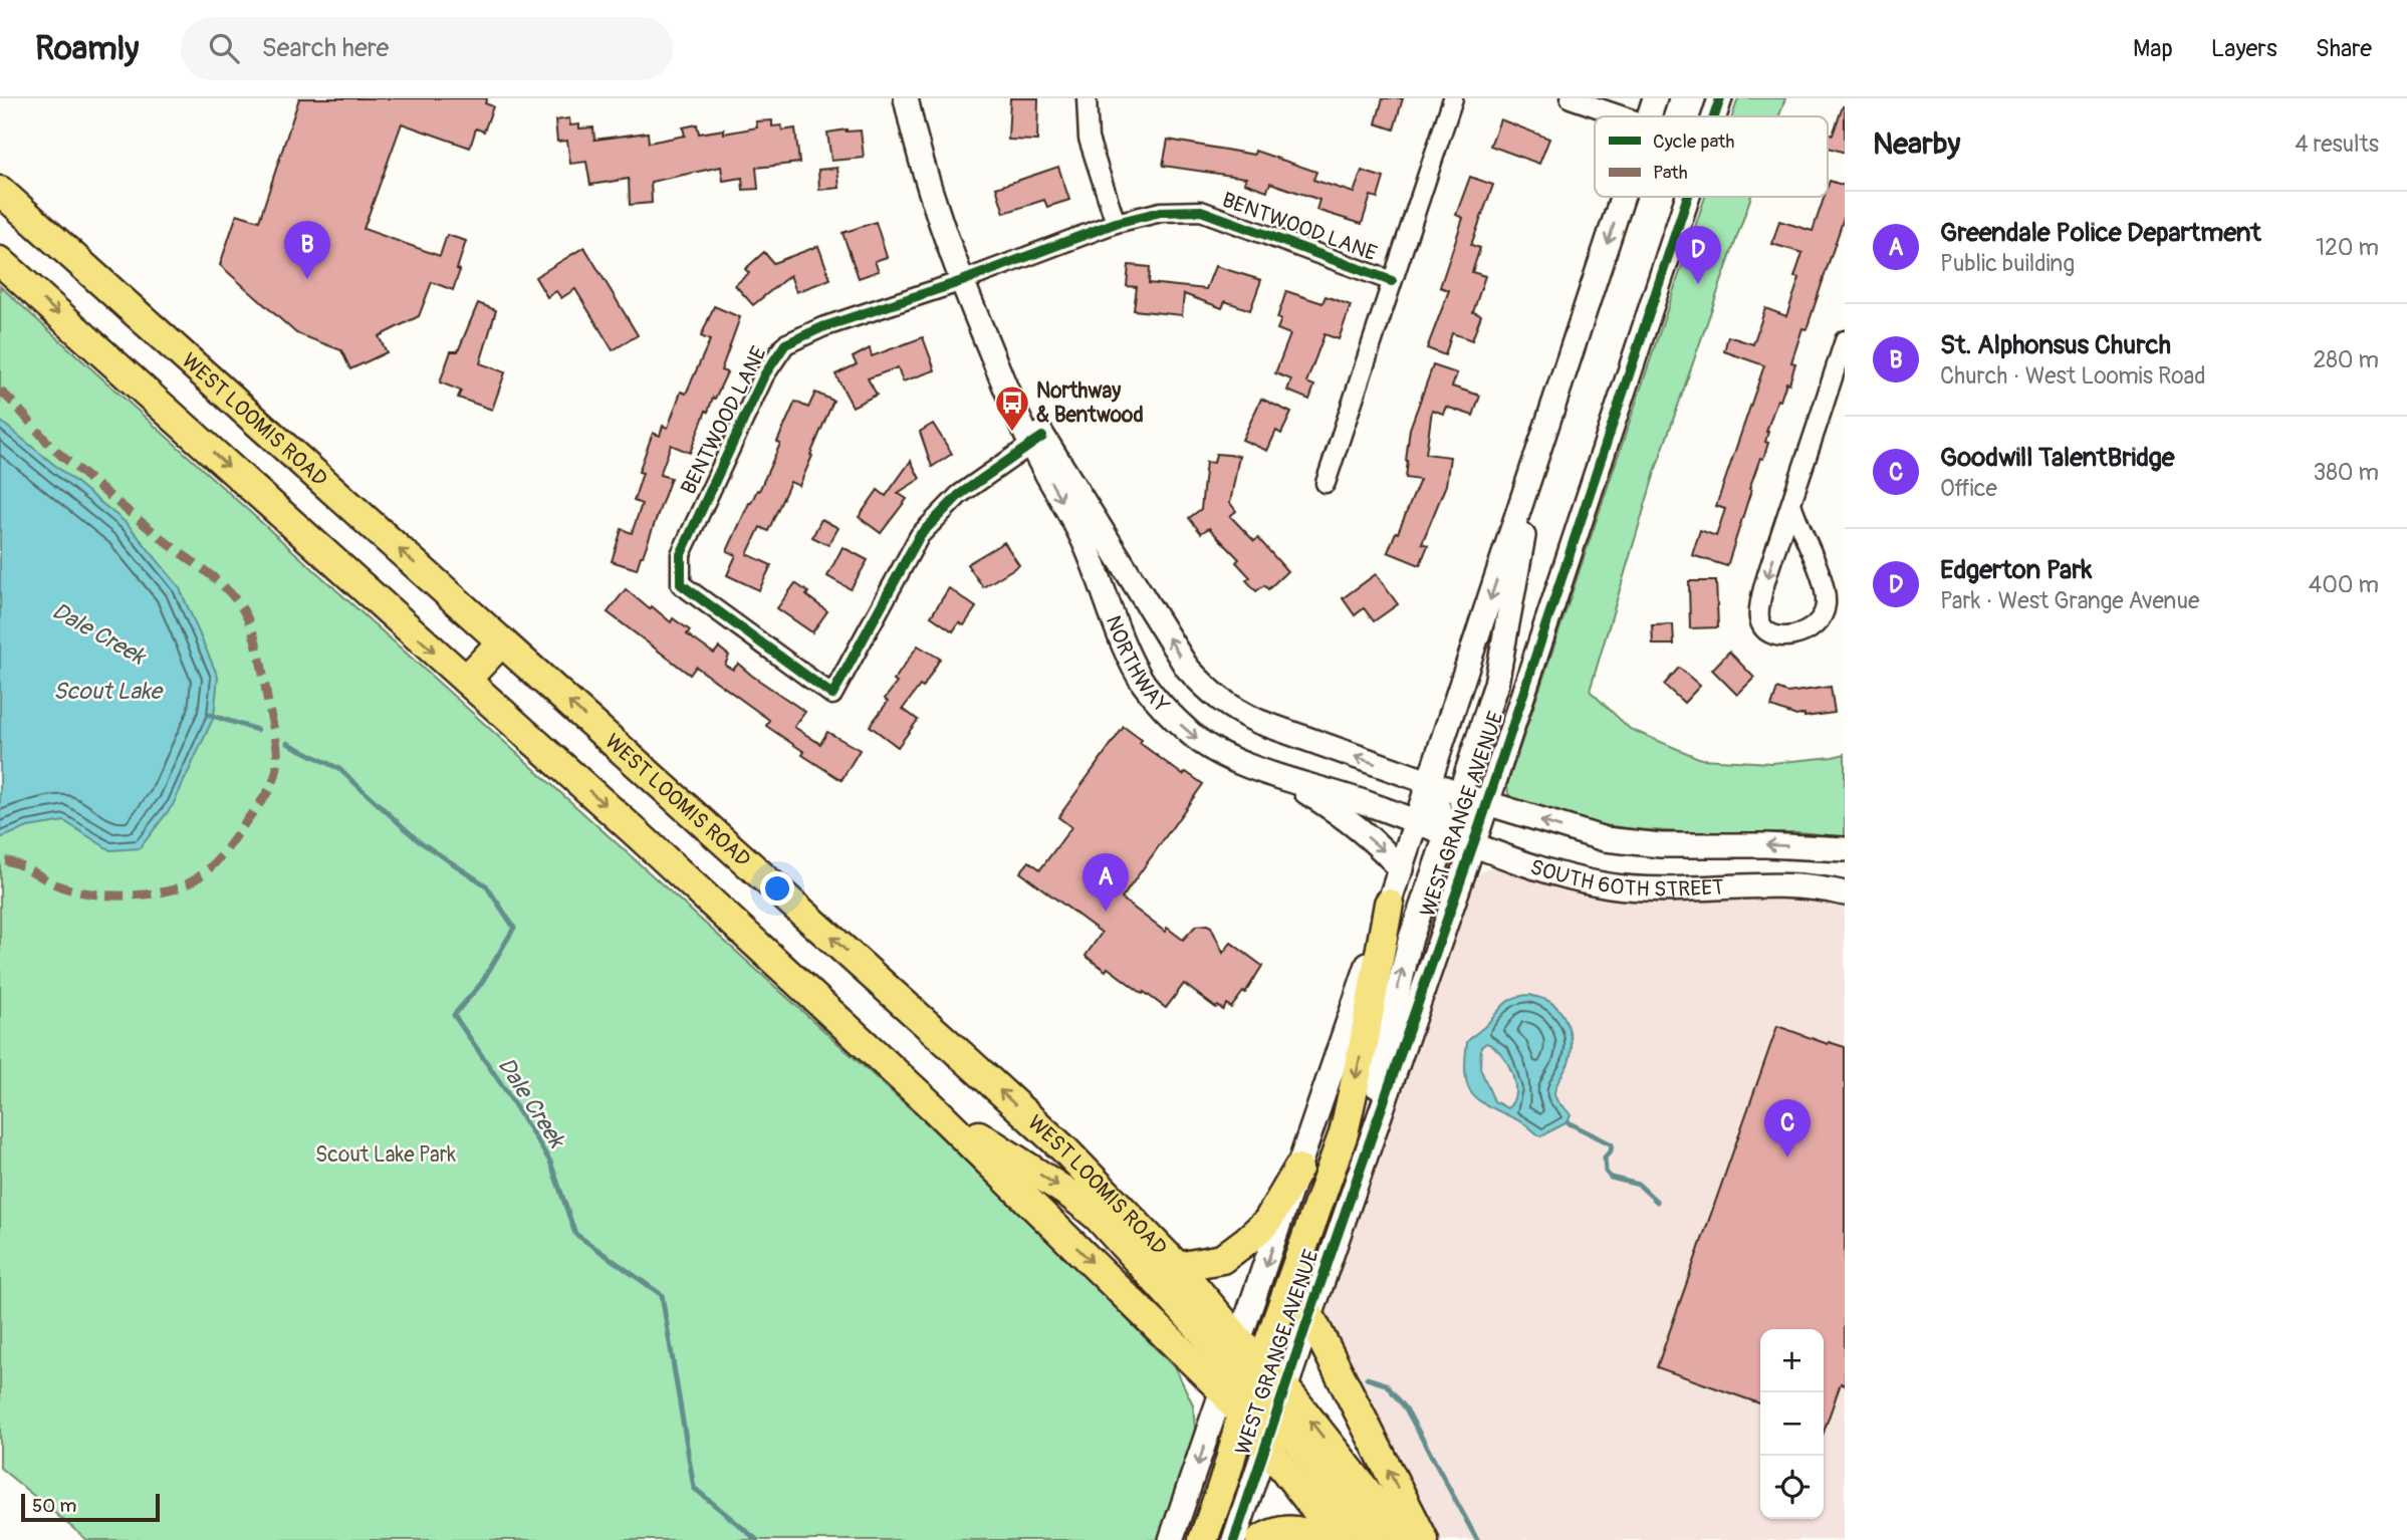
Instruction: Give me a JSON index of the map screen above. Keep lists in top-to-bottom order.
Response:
{
  "streets": {
    "main road": ["WEST LOOMIS ROAD"],
    "street": [
      "BENTWOOD LANE",
      "NORTHWAY",
      "WEST GRANGE AVENUE",
      "SOUTH 60TH STREET"
    ]
  },
  "crossings": [
    ["BENTWOOD LANE", "NORTHWAY"],
    ["WEST LOOMIS ROAD", "WEST GRANGE AVENUE"],
    ["NORTHWAY", "WEST GRANGE AVENUE"],
    ["NORTHWAY", "SOUTH 60TH STREET"],
    ["WEST GRANGE AVENUE", "SOUTH 60TH STREET"]
  ],
  "water": ["Dale Creek", "Scout Lake"],
  "parks": ["Scout Lake Park"],
  "places": {
    "bus stop": ["Northway & Bentwood"]
  },
  "legend": ["Cycle path", "Path"],
  "scale_bar": "50 m",
  "page": {
    "header": "Roamly",
    "search": "Search here",
    "nav": ["Map", "Layers", "Share"],
    "heading": ["Nearby", "4 results"],
    "list": [
      {
        "mark": "A",
        "name": "Greendale Police Department",
        "note": "Public building",
        "value": "120 m"
      },
      {
        "mark": "B",
        "name": "St. Alphonsus Church",
        "note": "Church · West Loomis Road",
        "value": "280 m"
      },
      {
        "mark": "C",
        "name": "Goodwill TalentBridge",
        "note": "Office",
        "value": "380 m"
      },
      {
        "mark": "D",
        "name": "Edgerton Park",
        "note": "Park · West Grange Avenue",
        "value": "400 m"
      }
    ],
    "pins": [
      "B",
      "D",
      "A",
      "C"
    ],
    "map_buttons": ["+", "−"],
    "scale": "50 m"
  }
}
